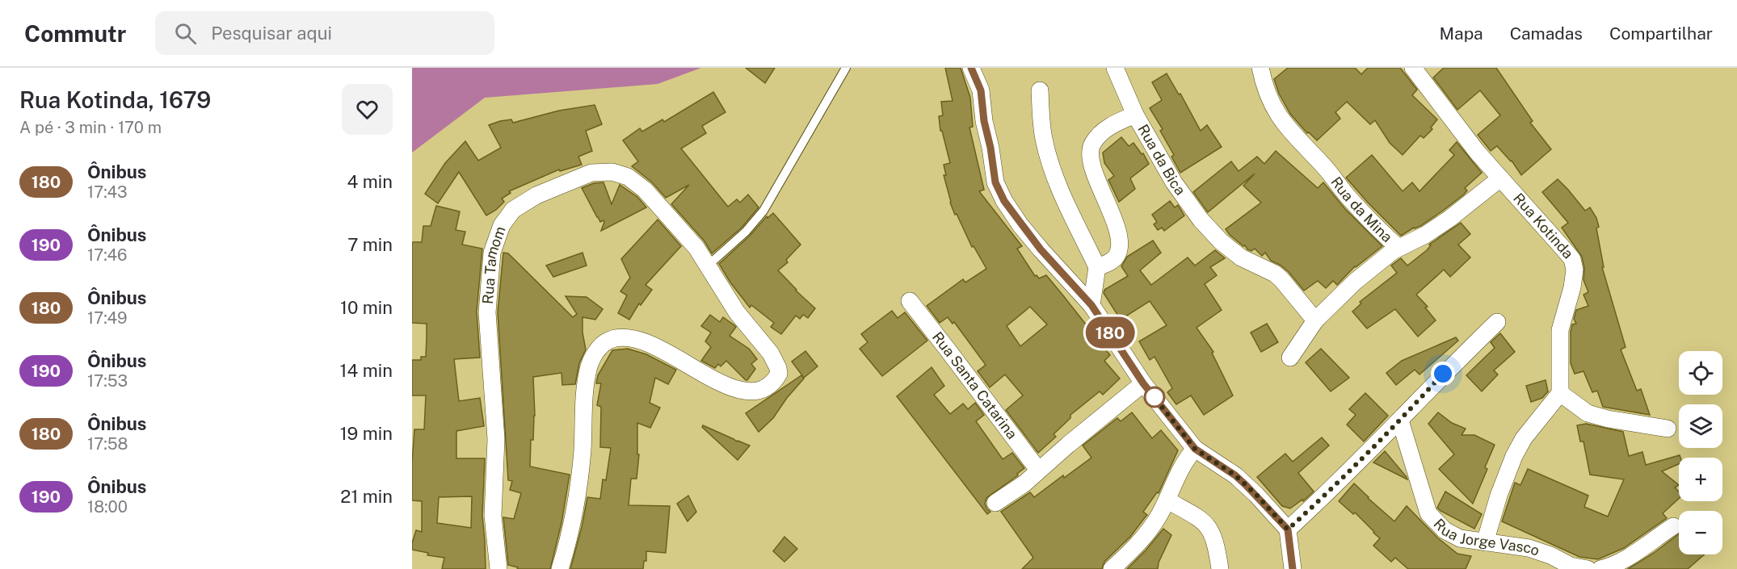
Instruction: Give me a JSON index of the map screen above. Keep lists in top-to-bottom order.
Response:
{
  "streets": {
    "street": [
      "Rua da Bica",
      "Rua da Mina",
      "Rua Kotinda",
      "Rua Tamom",
      "Rua Santa Catarina",
      "Rua Jorge Vasco"
    ]
  },
  "crossings": [
    ["Rua da Mina", "Rua Kotinda"]
  ],
  "lines": ["bus line 180"],
  "page": {
    "header": "Commutr",
    "search": "Pesquisar aqui",
    "nav": ["Mapa", "Camadas", "Compartilhar"],
    "heading": ["Rua Kotinda, 1679", "A pé · 3 min · 170 m"],
    "on_map": "180",
    "list": [
      {
        "mark": "180",
        "name": "Ônibus",
        "note": "17:43",
        "value": "4 min"
      },
      {
        "mark": "190",
        "name": "Ônibus",
        "note": "17:46",
        "value": "7 min"
      },
      {
        "mark": "180",
        "name": "Ônibus",
        "note": "17:49",
        "value": "10 min"
      },
      {
        "mark": "190",
        "name": "Ônibus",
        "note": "17:53",
        "value": "14 min"
      },
      {
        "mark": "180",
        "name": "Ônibus",
        "note": "17:58",
        "value": "19 min"
      },
      {
        "mark": "190",
        "name": "Ônibus",
        "note": "18:00",
        "value": "21 min"
      }
    ],
    "map_buttons": ["+", "−"]
  }
}
